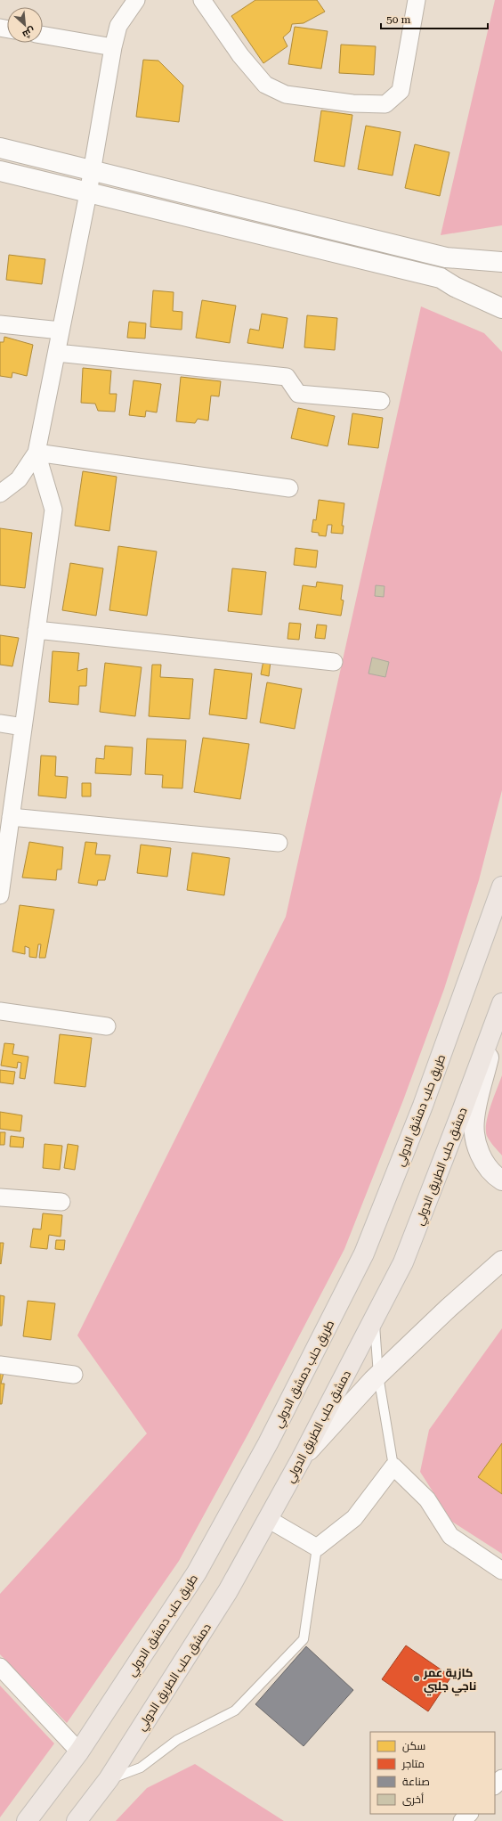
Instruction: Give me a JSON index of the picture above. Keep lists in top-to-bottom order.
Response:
{
  "streets": {
    "highway": ["طريق حلب دمشق الدولي", "دمشق حلب الطريق الدولي"]
  },
  "places": ["كازية عمر ناجي جلبي"],
  "legend": [
    "سكن",
    "متاجر",
    "صناعة",
    "أخرى"
  ],
  "scale_bar": "50 m",
  "north": "bottom right"
}
